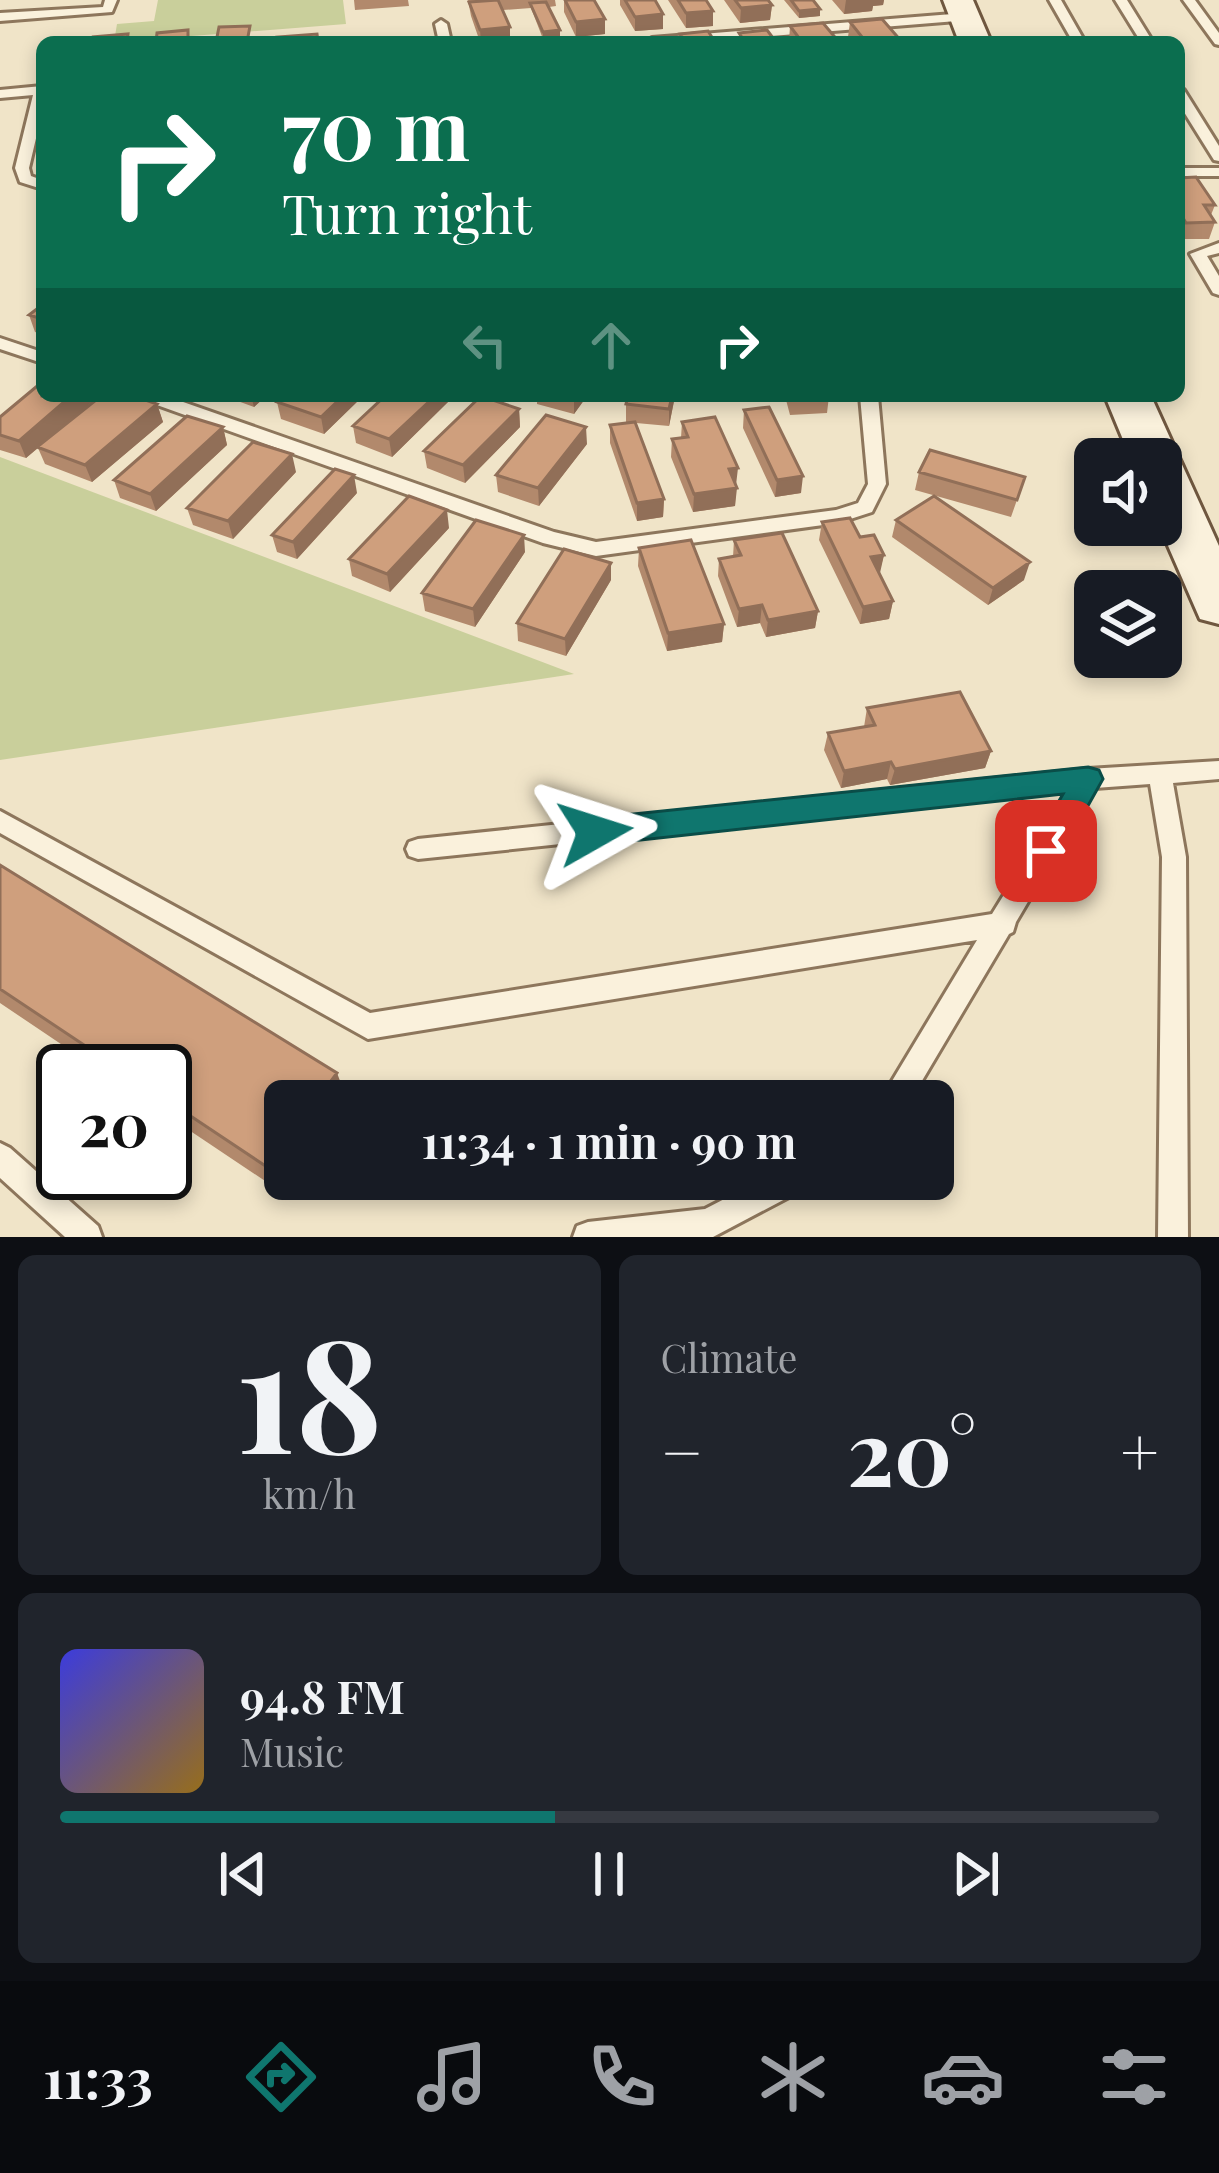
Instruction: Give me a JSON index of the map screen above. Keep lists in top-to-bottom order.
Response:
{
  "page": {
    "turn": ["70 m", "Turn right"],
    "limit": "20",
    "trip": "11:34 · 1 min · 90 m",
    "tile": [
      ["18", "km/h"],
      "Climate"
    ],
    "heat": ["−", "20°", "+"],
    "song": ["94.8 FM", "Music"],
    "tabs": "11:33"
  }
}
